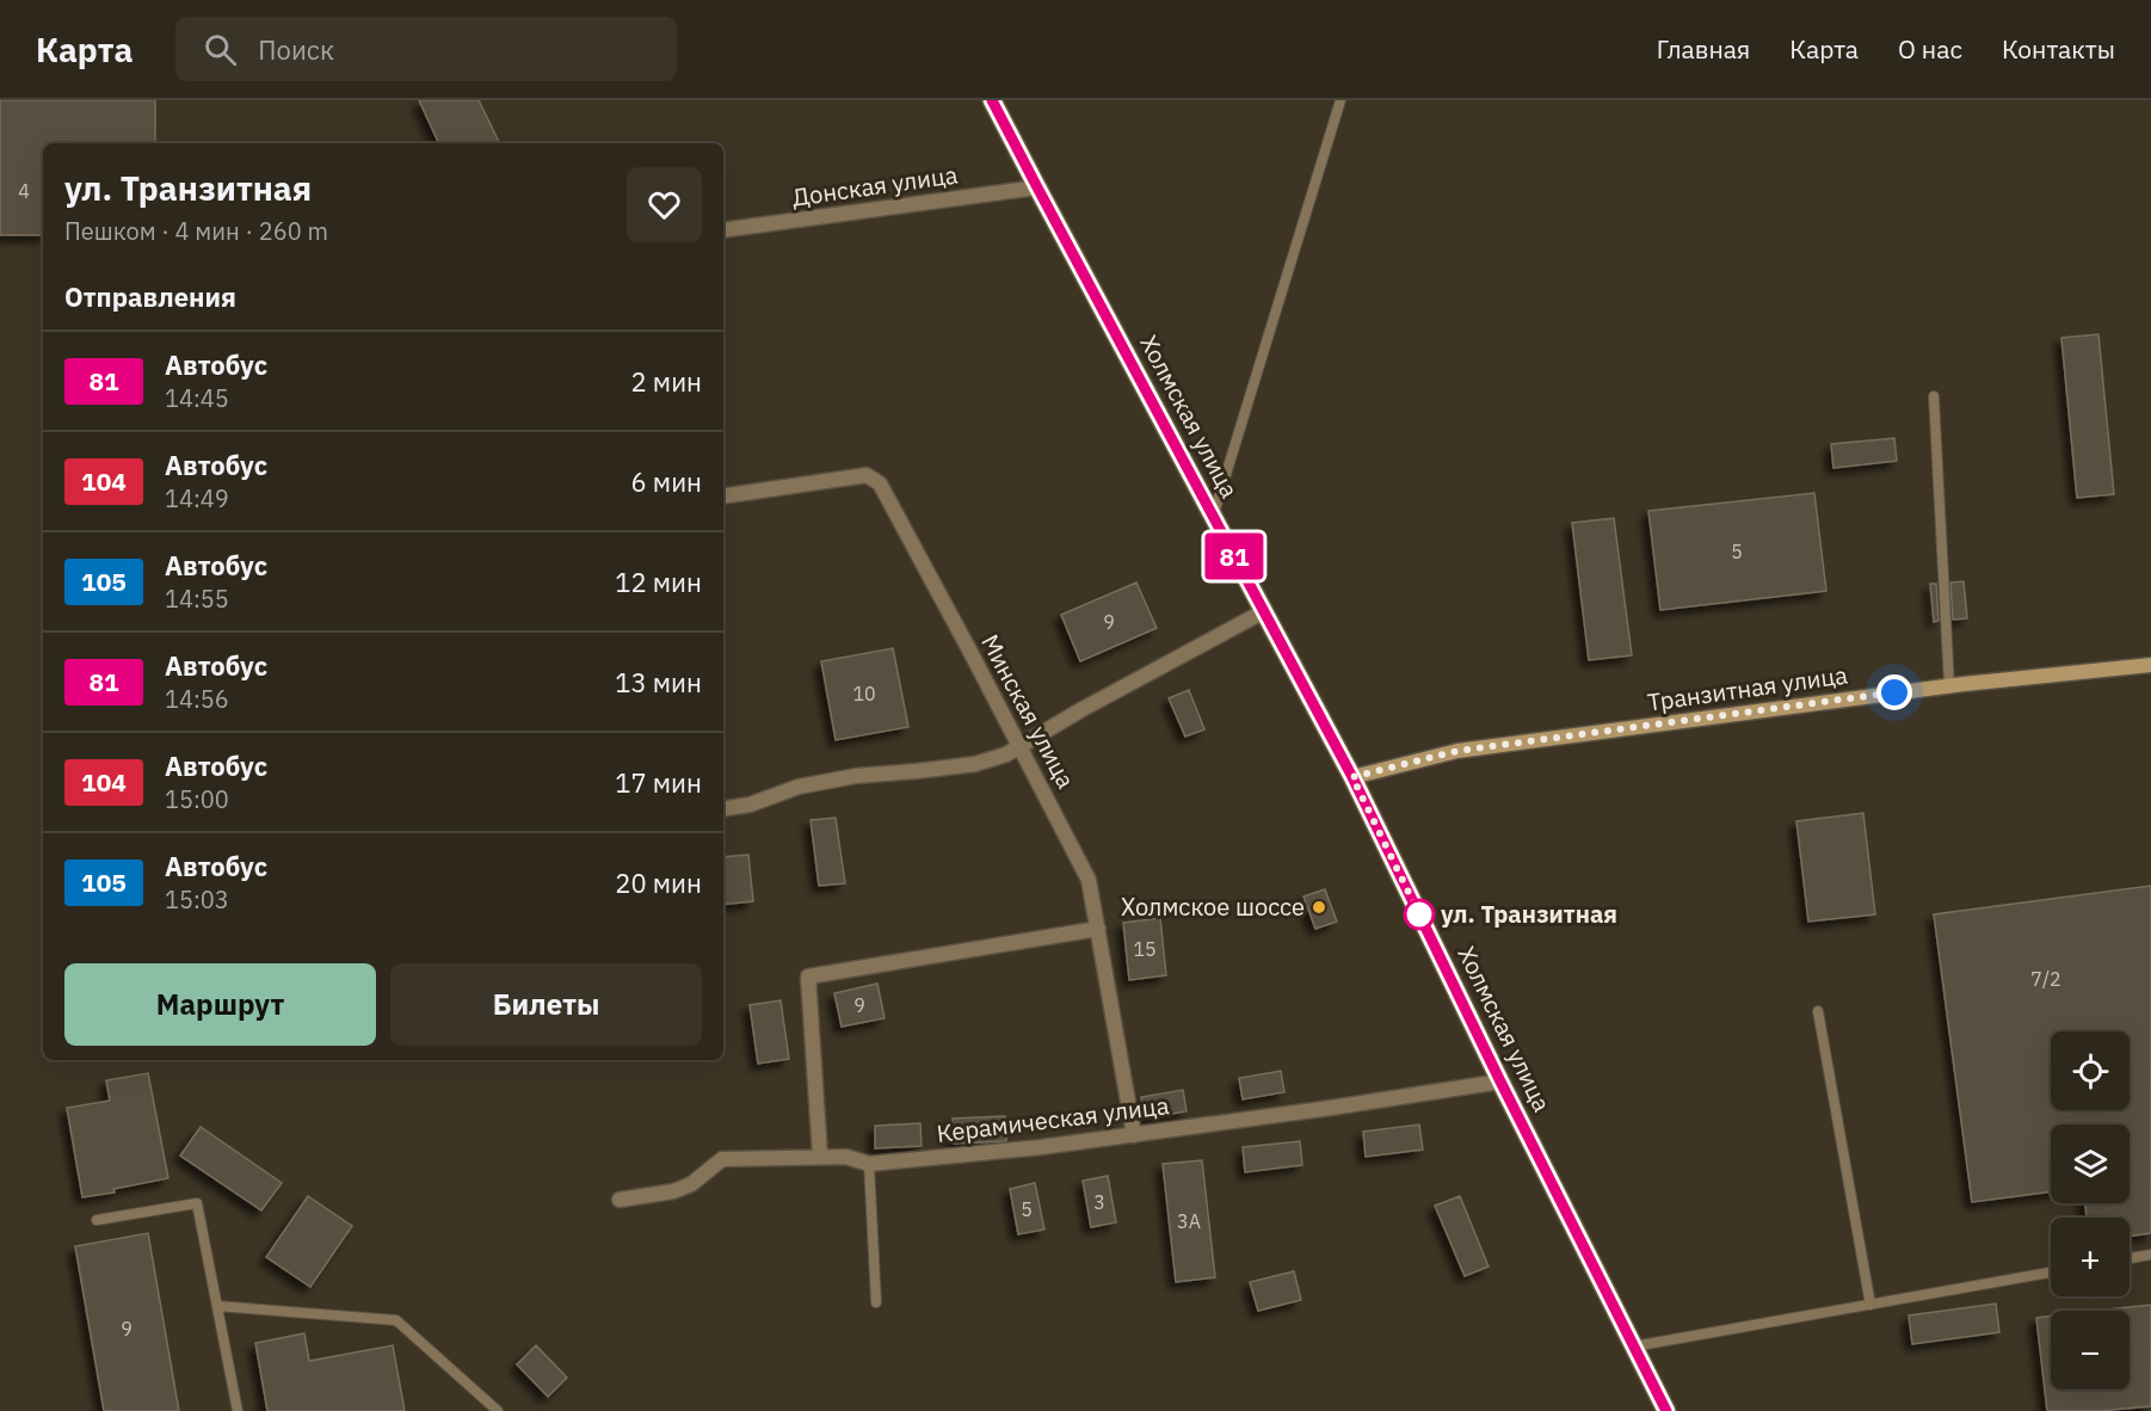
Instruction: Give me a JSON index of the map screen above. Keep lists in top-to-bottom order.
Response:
{
  "streets": {
    "main road": ["Холмская улица", "Транзитная улица"],
    "street": ["Донская улица", "Минская улица", "Керамическая улица"]
  },
  "crossings": [
    ["Донская улица", "Холмская улица"],
    ["Холмская улица", "Транзитная улица"],
    ["Холмская улица", "Керамическая улица"],
    ["Минская улица", "Керамическая улица"]
  ],
  "places": ["Холмское шоссе", "ул. Транзитная"],
  "lines": ["bus line 81"],
  "house_numbers": [
    "4",
    "5",
    "9",
    "10",
    "15",
    "7/2",
    "9",
    "3",
    "5",
    "3А",
    "9"
  ],
  "page": {
    "header": "Карта",
    "search": "Поиск",
    "nav": [
      "Главная",
      "Карта",
      "О нас",
      "Контакты"
    ],
    "on_map": "81",
    "heading": [
      ["ул. Транзитная", "Пешком · 4 мин · 260 m"],
      "Отправления"
    ],
    "list": [
      {
        "mark": "81",
        "name": "Автобус",
        "note": "14:45",
        "value": "2 мин"
      },
      {
        "mark": "104",
        "name": "Автобус",
        "note": "14:49",
        "value": "6 мин"
      },
      {
        "mark": "105",
        "name": "Автобус",
        "note": "14:55",
        "value": "12 мин"
      },
      {
        "mark": "81",
        "name": "Автобус",
        "note": "14:56",
        "value": "13 мин"
      },
      {
        "mark": "104",
        "name": "Автобус",
        "note": "15:00",
        "value": "17 мин"
      },
      {
        "mark": "105",
        "name": "Автобус",
        "note": "15:03",
        "value": "20 мин"
      }
    ],
    "buttons": ["Маршрут", "Билеты"],
    "map_buttons": ["+", "−"]
  }
}
